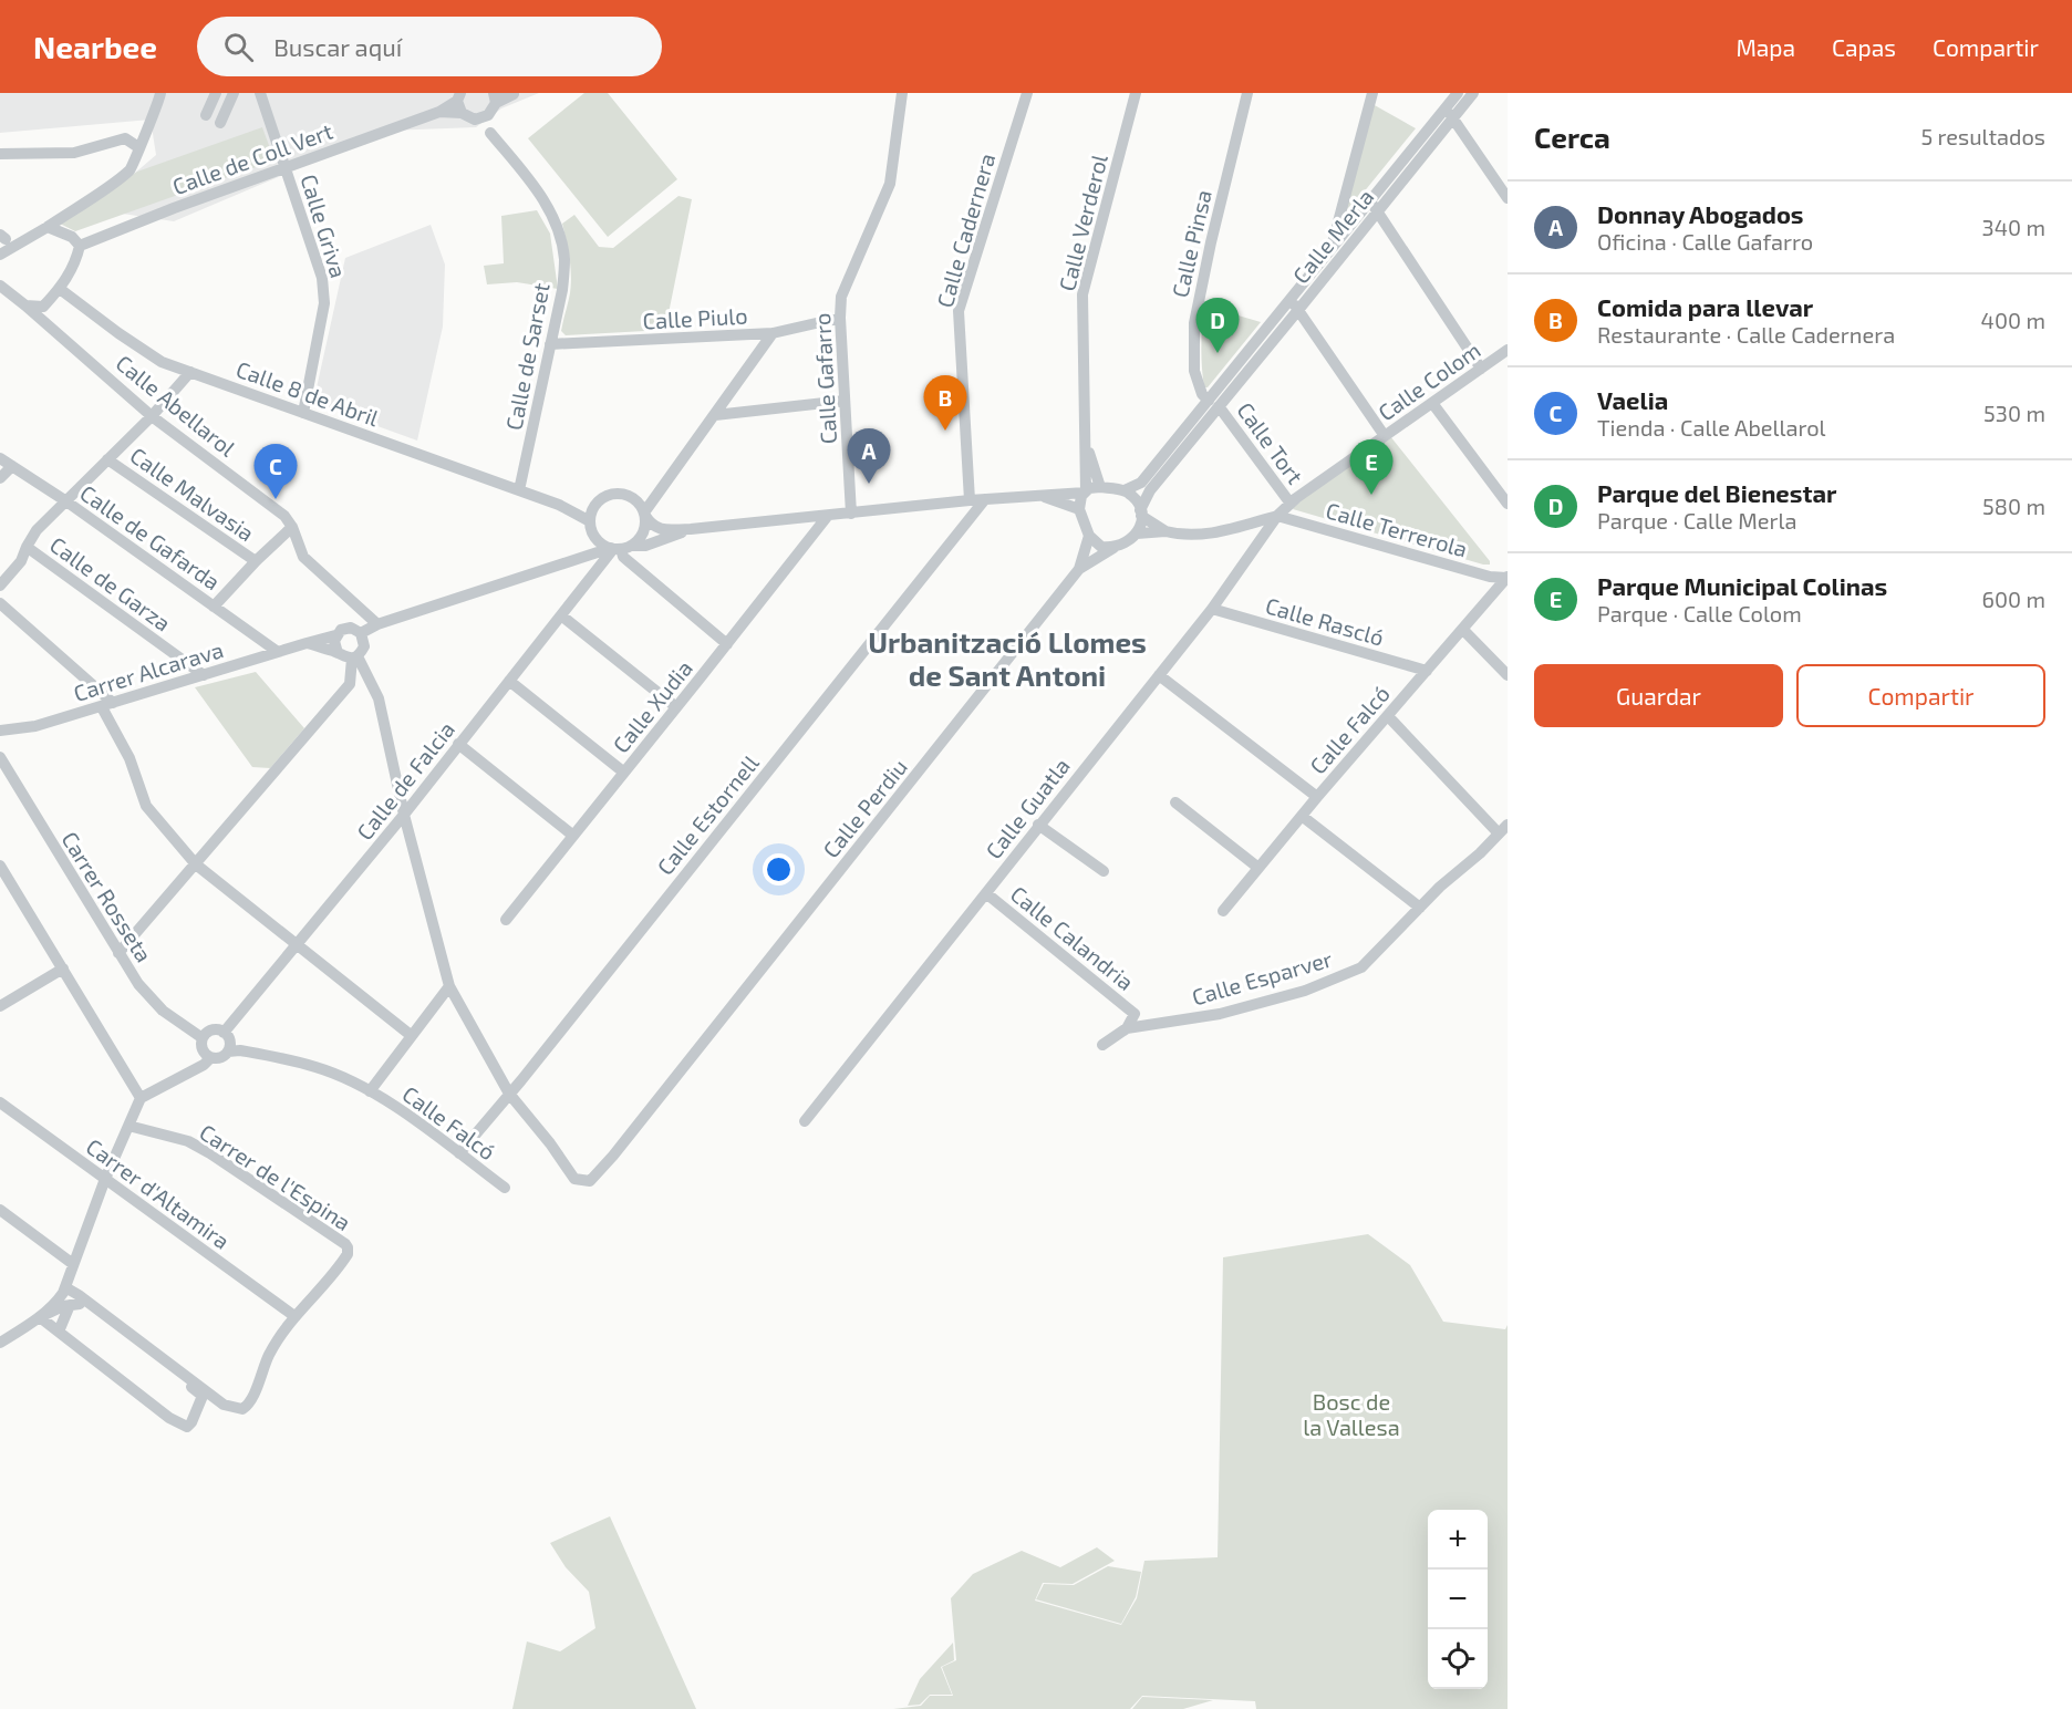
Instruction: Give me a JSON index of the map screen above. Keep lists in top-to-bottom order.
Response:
{
  "streets": {
    "street": [
      "Calle de Coll Vert",
      "Calle Verderol",
      "Calle Griva",
      "Calle Cadernera",
      "Calle Merla",
      "Calle Pinsa",
      "Calle Piulo",
      "Calle de Sarset",
      "Calle Gafarro",
      "Calle Colom",
      "Calle 8 de Abril",
      "Calle Abellarol",
      "Calle Tort",
      "Calle Malvasia",
      "Calle Terrerola",
      "Calle de Gafarda",
      "Calle de Garza",
      "Calle Rascló",
      "Carrer Alcarava",
      "Calle Xudia",
      "Calle Falcó",
      "Calle de Falcia",
      "Calle Perdiu",
      "Calle Guatla",
      "Calle Estornell",
      "Carrer Rosseta",
      "Calle Calandria",
      "Calle Esparver",
      "Carrer de l'Espina",
      "Carrer d'Altamira"
    ]
  },
  "crossings": [
    ["Calle de Coll Vert", "Calle Griva"],
    ["Calle de Coll Vert", "Calle de Sarset"],
    ["Calle Verderol", "Calle Merla"],
    ["Calle Verderol", "Calle Perdiu"],
    ["Calle Griva", "Calle 8 de Abril"],
    ["Calle Merla", "Calle Pinsa"],
    ["Calle Merla", "Calle Tort"],
    ["Calle Merla", "Calle Perdiu"],
    ["Calle Pinsa", "Calle Tort"],
    ["Calle Piulo", "Calle de Sarset"],
    ["Calle Piulo", "Calle Gafarro"],
    ["Calle de Sarset", "Calle 8 de Abril"],
    ["Calle Colom", "Calle Tort"],
    ["Calle Colom", "Calle Terrerola"],
    ["Calle Colom", "Calle Guatla"],
    ["Calle 8 de Abril", "Calle de Falcia"],
    ["Calle Terrerola", "Calle Falcó"],
    ["Calle Terrerola", "Calle Guatla"],
    ["Calle de Gafarda", "Carrer Alcarava"],
    ["Calle de Garza", "Carrer Alcarava"],
    ["Calle Rascló", "Calle Falcó"],
    ["Calle Rascló", "Calle Guatla"],
    ["Calle Falcó", "Calle Estornell"],
    ["Calle de Falcia", "Carrer Rosseta"],
    ["Calle Perdiu", "Calle Estornell"],
    ["Calle Guatla", "Calle Calandria"],
    ["Calle Calandria", "Calle Esparver"],
    ["Carrer de l'Espina", "Carrer d'Altamira"]
  ],
  "districts": ["Urbanització Llomes de Sant Antoni"],
  "parks": ["Bosc de la Vallesa"],
  "page": {
    "header": "Nearbee",
    "search": "Buscar aquí",
    "nav": ["Mapa", "Capas", "Compartir"],
    "heading": ["Cerca", "5 resultados"],
    "list": [
      {
        "mark": "A",
        "name": "Donnay Abogados",
        "note": "Oficina · Calle Gafarro",
        "value": "340 m"
      },
      {
        "mark": "B",
        "name": "Comida para llevar",
        "note": "Restaurante · Calle Cadernera",
        "value": "400 m"
      },
      {
        "mark": "C",
        "name": "Vaelia",
        "note": "Tienda · Calle Abellarol",
        "value": "530 m"
      },
      {
        "mark": "D",
        "name": "Parque del Bienestar",
        "note": "Parque · Calle Merla",
        "value": "580 m"
      },
      {
        "mark": "E",
        "name": "Parque Municipal Colinas",
        "note": "Parque · Calle Colom",
        "value": "600 m"
      }
    ],
    "pins": [
      "D",
      "B",
      "A",
      "E",
      "C"
    ],
    "buttons": ["Guardar", "Compartir"],
    "map_buttons": ["+", "−"]
  }
}
